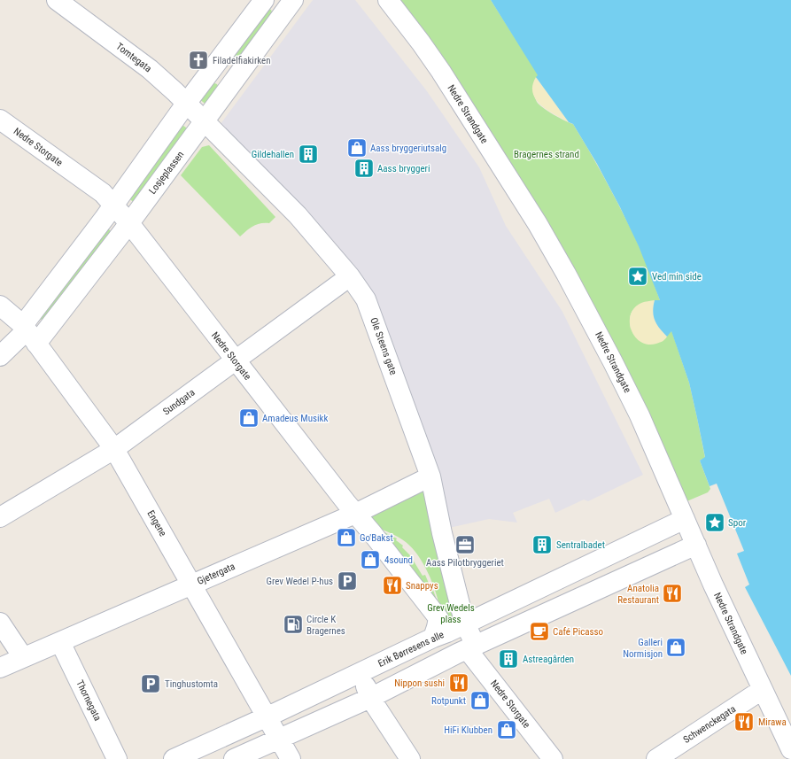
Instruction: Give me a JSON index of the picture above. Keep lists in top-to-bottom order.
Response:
{
  "streets": {
    "street": [
      "Tomtegata",
      "Nedre Strandgate",
      "Nedre Storgate",
      "Losjeplassen",
      "Ole Steens gate",
      "Sundgata",
      "Engene",
      "Gjetergata",
      "Erik Børresens alle",
      "Thornegata",
      "Schwenckegata"
    ]
  },
  "crossings": [
    ["Tomtegata", "Losjeplassen"],
    ["Tomtegata", "Ole Steens gate"],
    ["Nedre Strandgate", "Erik Børresens alle"],
    ["Nedre Strandgate", "Schwenckegata"],
    ["Nedre Storgate", "Losjeplassen"],
    ["Nedre Storgate", "Ole Steens gate"],
    ["Nedre Storgate", "Sundgata"],
    ["Nedre Storgate", "Gjetergata"],
    ["Nedre Storgate", "Erik Børresens alle"],
    ["Losjeplassen", "Ole Steens gate"],
    ["Losjeplassen", "Engene"],
    ["Ole Steens gate", "Sundgata"],
    ["Ole Steens gate", "Gjetergata"],
    ["Ole Steens gate", "Erik Børresens alle"],
    ["Sundgata", "Engene"],
    ["Engene", "Gjetergata"],
    ["Engene", "Erik Børresens alle"],
    ["Gjetergata", "Thornegata"]
  ],
  "parks": ["Bragernes strand", "Grev Wedels plass"],
  "places": {
    "church": ["Filadelfiakirken"],
    "shop": [
      "Aass bryggeriutsalg",
      "Amadeus Musikk",
      "Go'Bakst",
      "4sound",
      "Galleri Normisjon",
      "Rotpunkt",
      "HiFi Klubben"
    ],
    "building": [
      "Gildehallen",
      "Aass bryggeri",
      "Sentralbadet",
      "Astreagården"
    ],
    "place": ["Ved min side", "Spor"],
    "office": ["Aass Pilotbryggeriet"],
    "parking": ["Grev Wedel P-hus", "Tinghustomta"],
    "restaurant": [
      "Snappys",
      "Anatolia Restaurant",
      "Nippon sushi",
      "Mirawa"
    ],
    "fuel station": ["Circle K Bragernes"],
    "cafe": ["Café Picasso"]
  }
}
